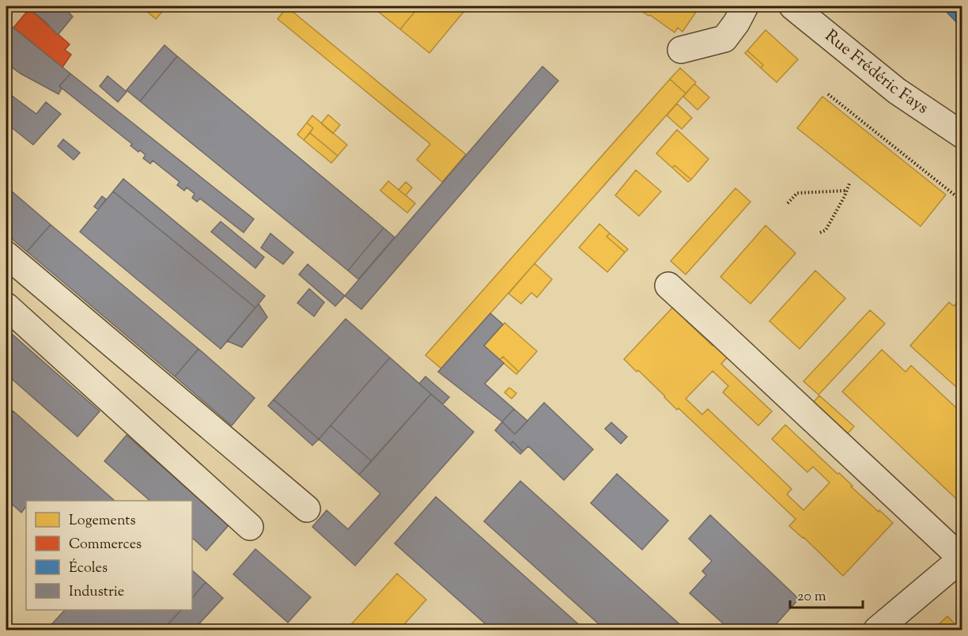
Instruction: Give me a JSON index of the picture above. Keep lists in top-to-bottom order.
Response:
{
  "streets": {
    "street": ["Rue Frédéric Fays"]
  },
  "legend": [
    "Logements",
    "Commerces",
    "Écoles",
    "Industrie"
  ],
  "scale_bar": "20 m"
}
